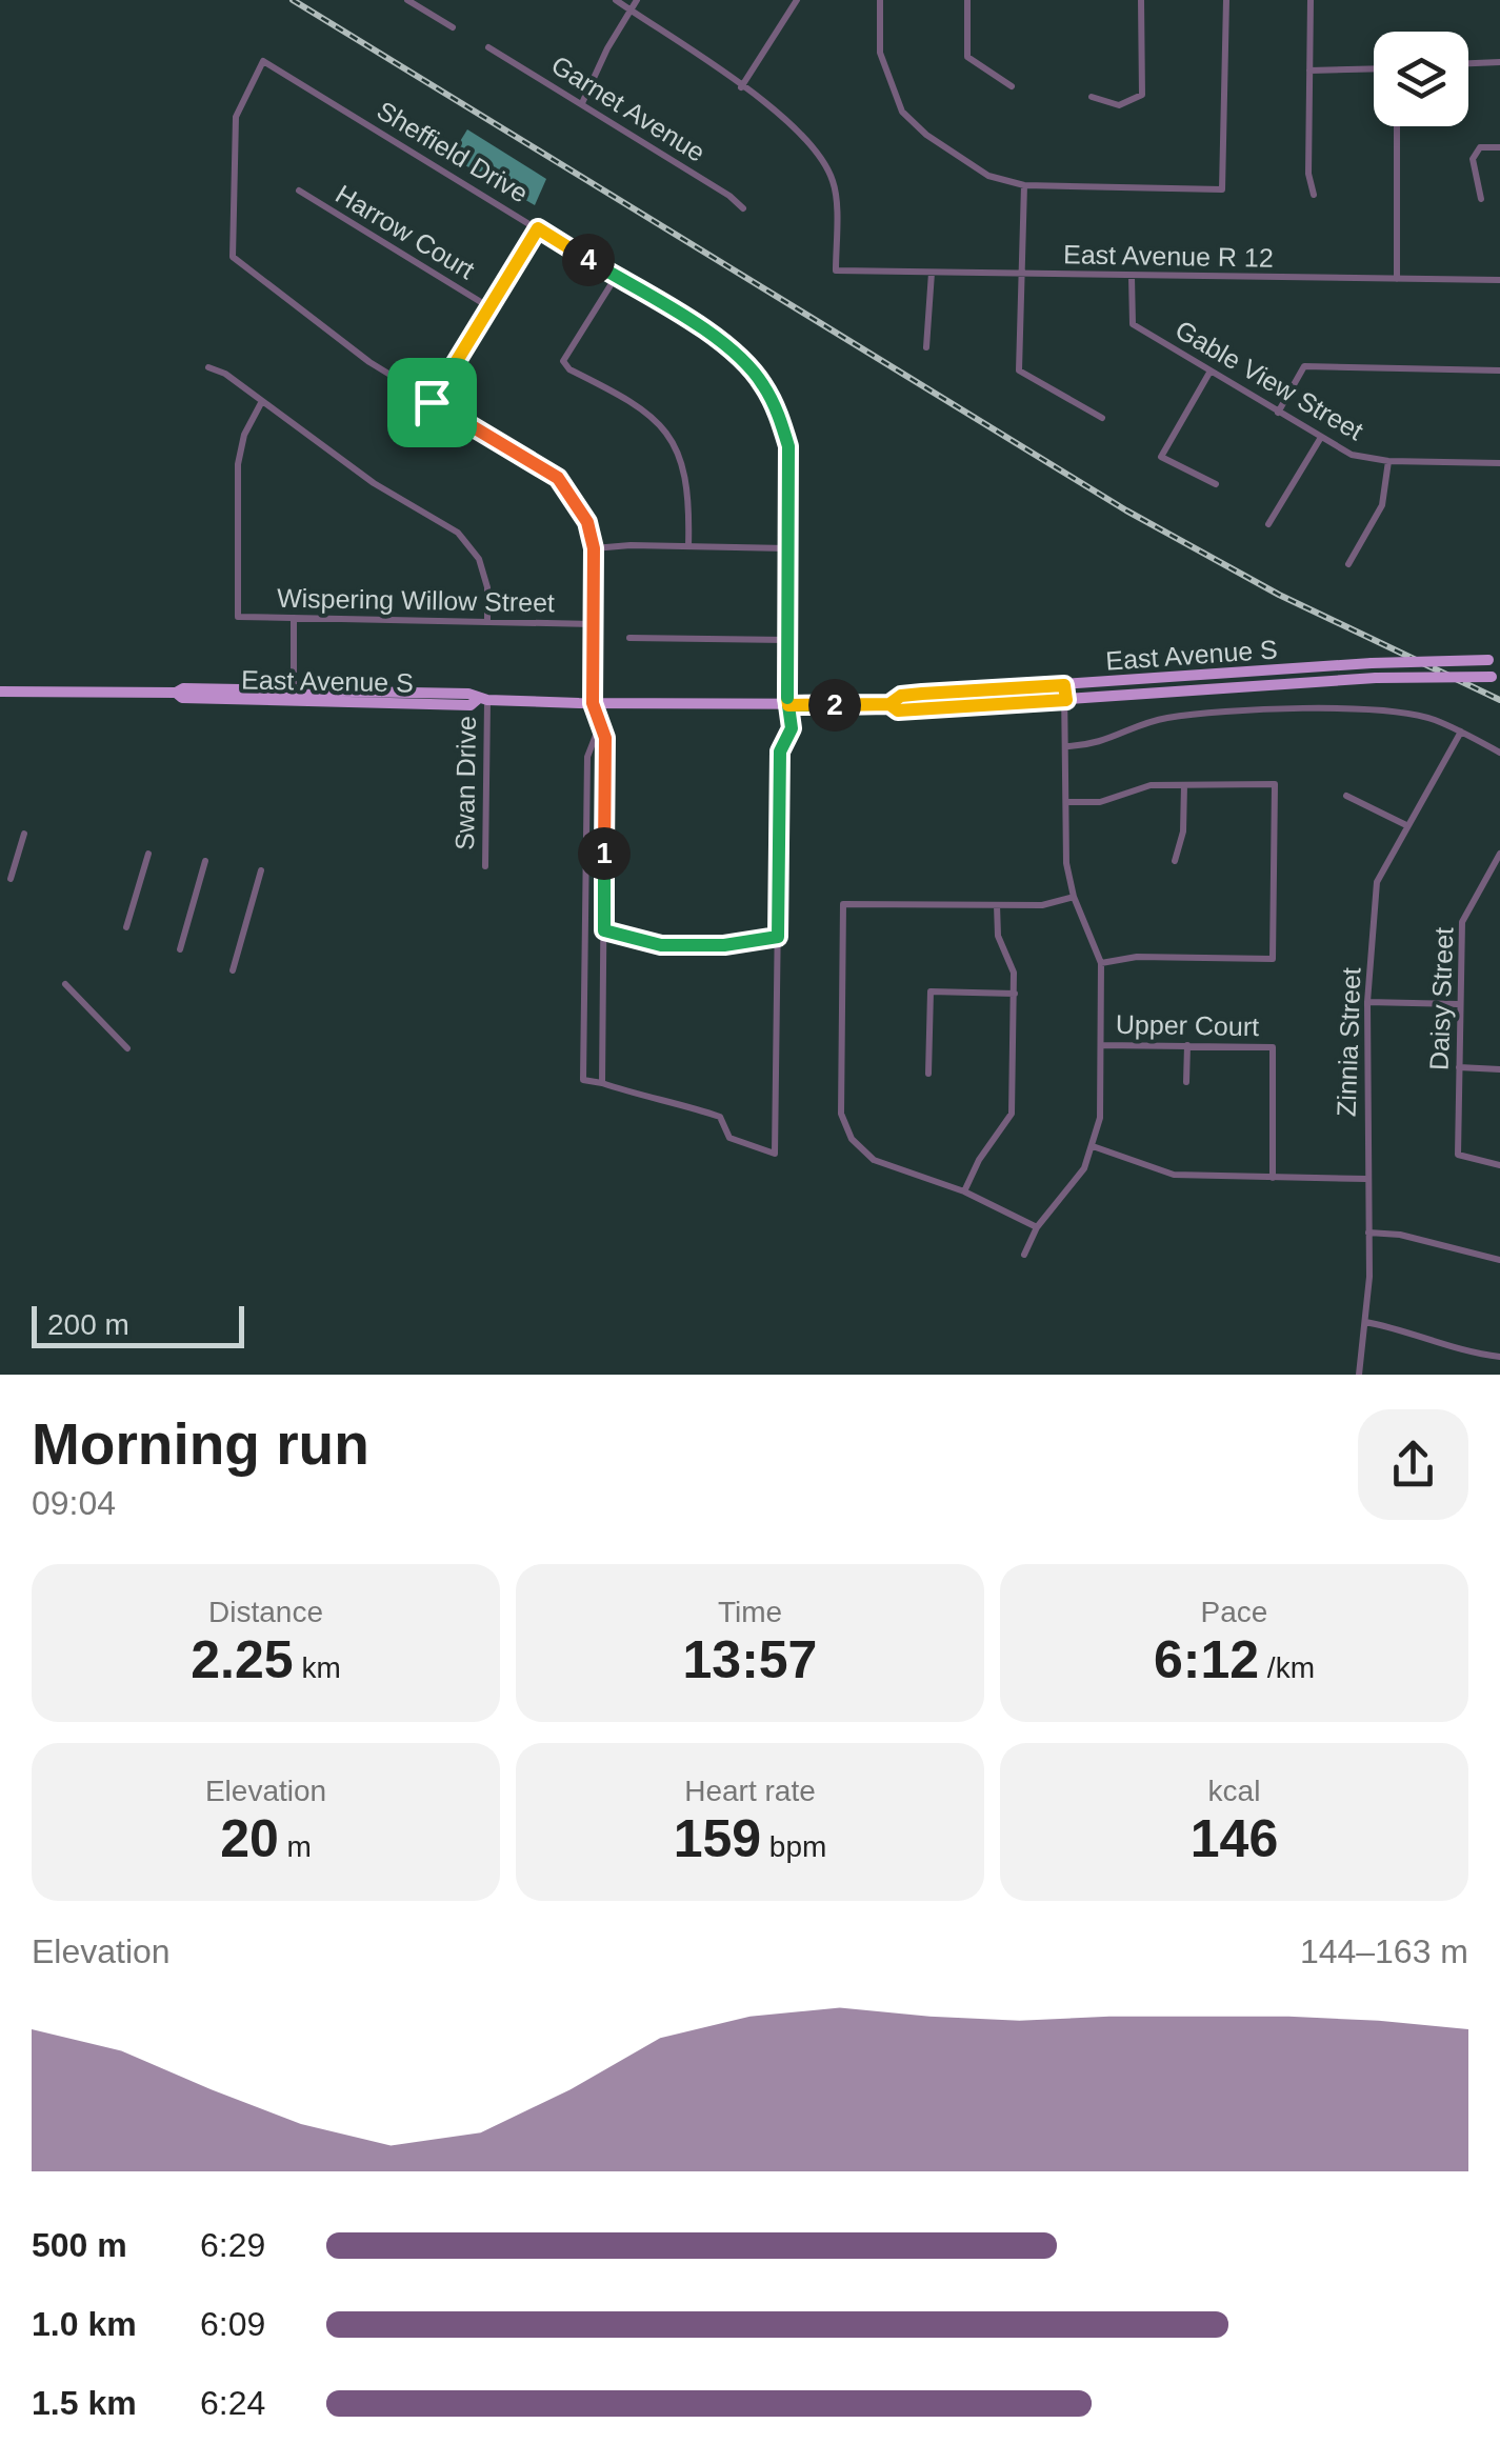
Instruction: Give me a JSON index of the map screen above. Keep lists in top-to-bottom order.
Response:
{
  "streets": {
    "main road": ["East Avenue S"],
    "street": [
      "Garnet Avenue",
      "Sheffield Drive",
      "Harrow Court",
      "East Avenue R 12",
      "Gable View Street",
      "Wispering Willow Street",
      "Swan Drive",
      "Daisy Street",
      "Upper Court",
      "Zinnia Street"
    ]
  },
  "crossings": [
    ["Sheffield Drive", "East Avenue S"],
    ["East Avenue R 12", "Gable View Street"],
    ["East Avenue S", "Swan Drive"]
  ],
  "scale_bar": "200 m",
  "page": {
    "pins": ["4", "2", "1"],
    "scale": "200 m",
    "heading": ["Morning run", "09:04"],
    "stats": [
      ["Distance", "2.25 km"],
      ["Time", "13:57"],
      ["Pace", "6:12 /km"],
      ["Elevation", "20 m"],
      ["Heart rate", "159 bpm"],
      ["kcal", "146"]
    ],
    "chart": ["Elevation", "144–163 m"],
    "list": [
      {
        "name": "500 m",
        "note": "6:29"
      },
      {
        "name": "1.0 km",
        "note": "6:09"
      },
      {
        "name": "1.5 km",
        "note": "6:24"
      }
    ]
  }
}
